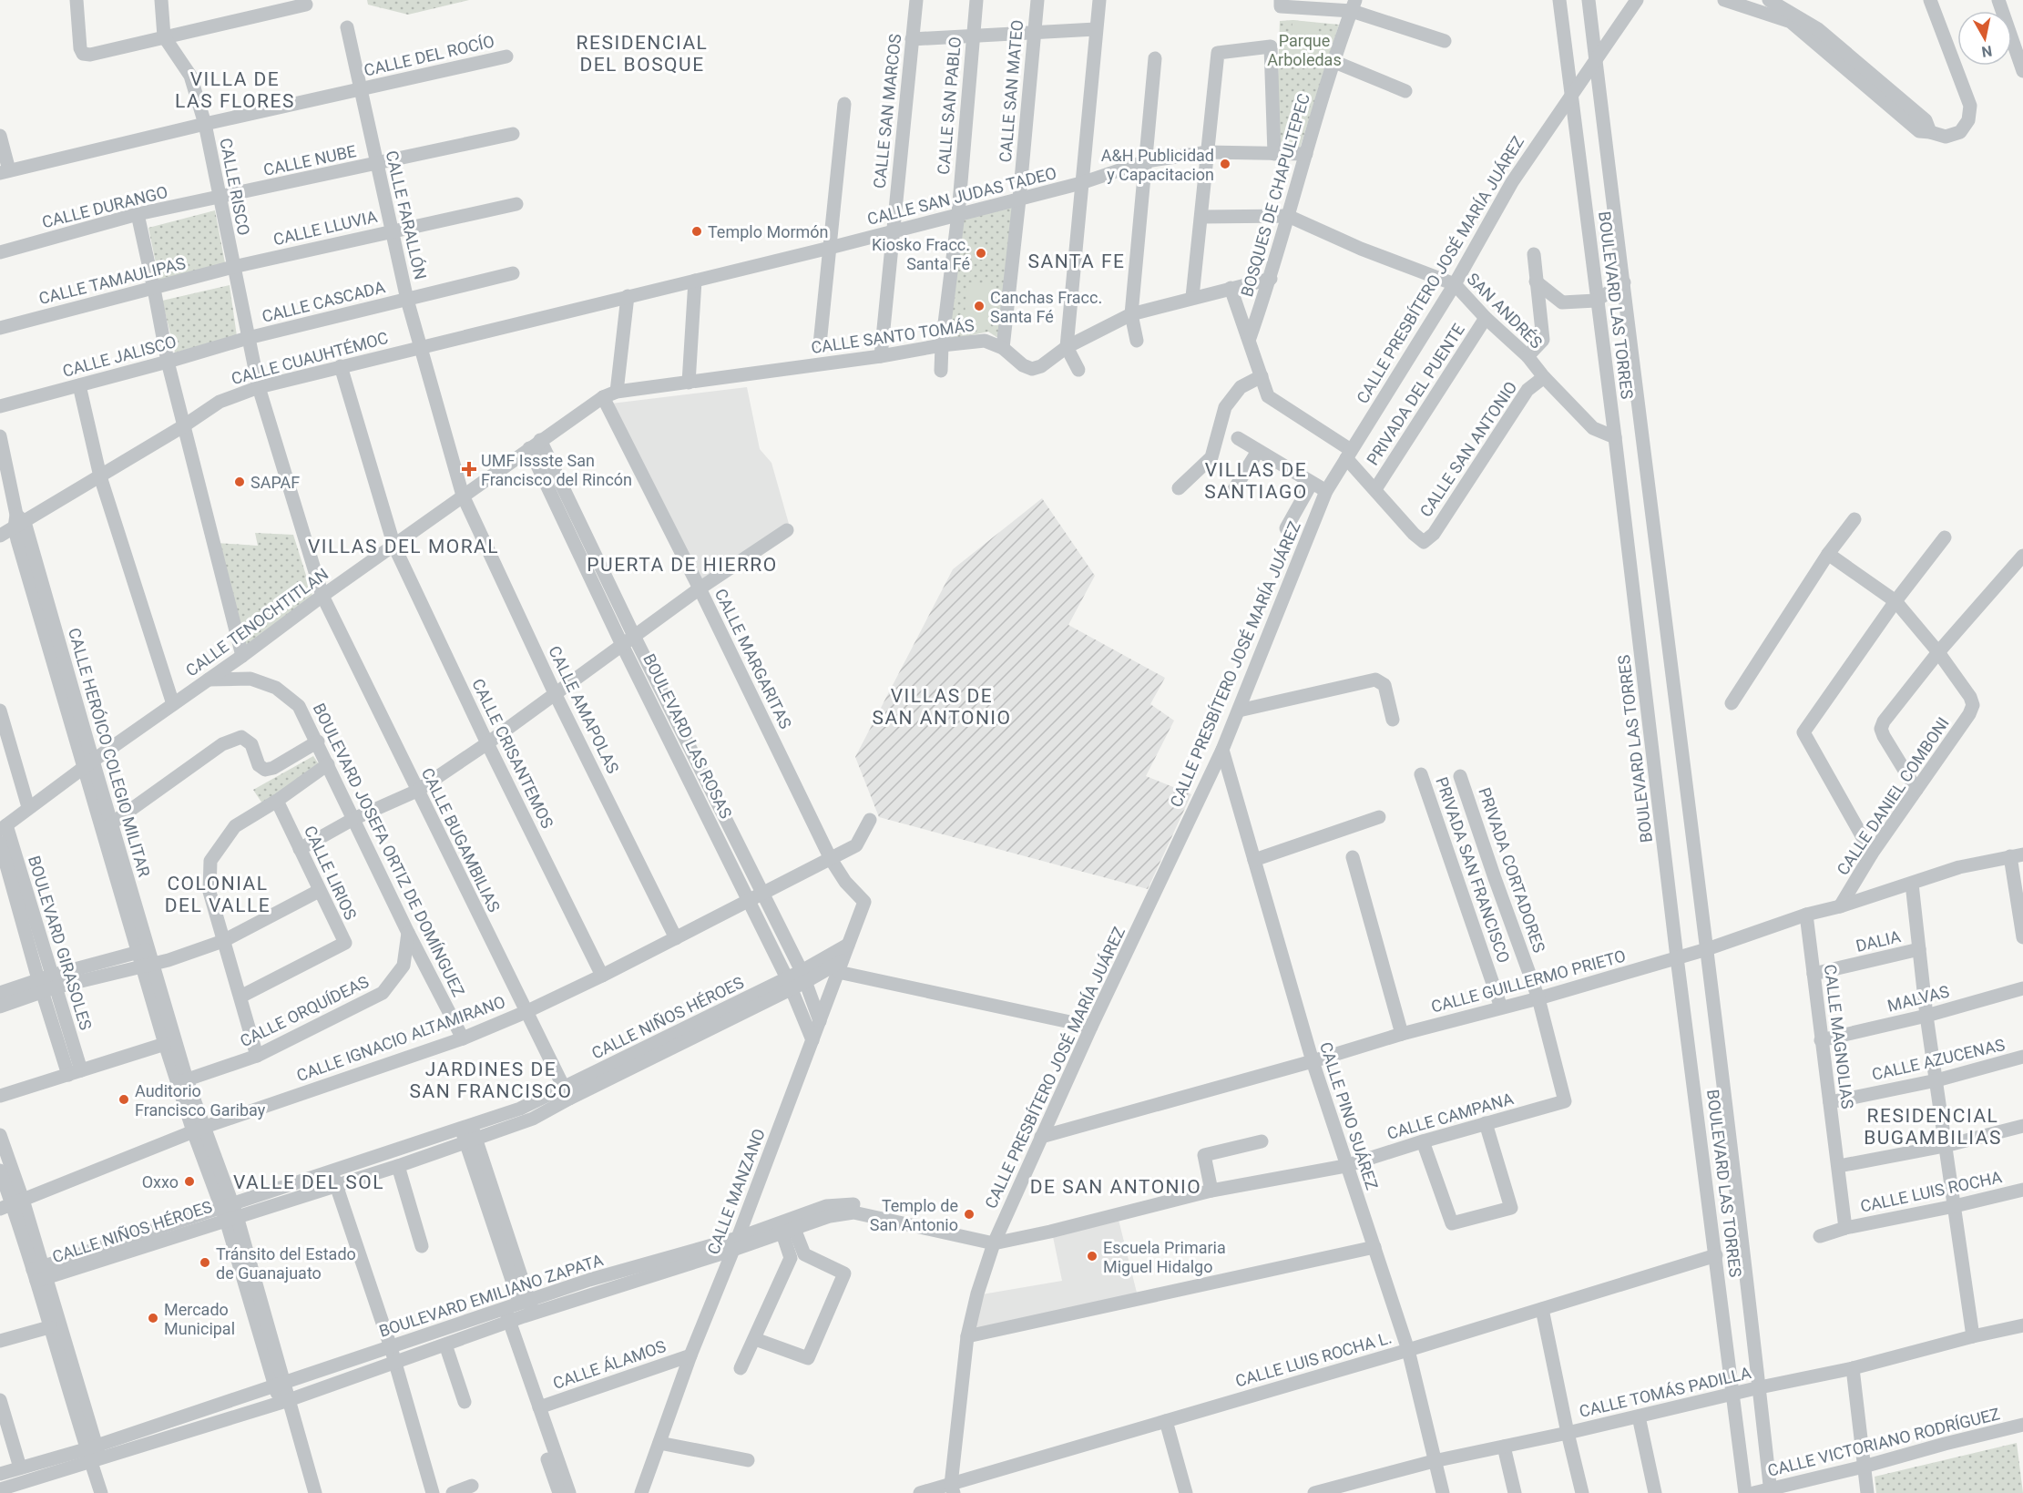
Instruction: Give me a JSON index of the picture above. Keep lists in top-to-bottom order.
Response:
{
  "streets": {
    "street": [
      "CALLE DEL ROCÍO",
      "CALLE SAN MATEO",
      "CALLE SAN PABLO",
      "CALLE SAN MARCOS",
      "CALLE NUBE",
      "CALLE RISCO",
      "BOSQUES DE CHAPULTEPEC",
      "CALLE SAN JUDAS TADEO",
      "CALLE DURANGO",
      "CALLE FARALLÓN",
      "CALLE LLUVIA",
      "CALLE PRESBÍTERO JOSÉ MARÍA JUÁREZ",
      "CALLE TAMAULIPAS",
      "CALLE CASCADA",
      "BOULEVARD LAS TORRES",
      "SAN ANDRÉS",
      "CALLE SANTO TOMÁS",
      "CALLE JALISCO",
      "CALLE CUAUHTÉMOC",
      "PRIVADA DEL PUENTE",
      "CALLE SAN ANTONIO",
      "CALLE TENOCHTITLAN",
      "CALLE MARGARITAS",
      "CALLE AMAPOLAS",
      "BOULEVARD LAS ROSAS",
      "CALLE HERÓICO COLEGIO MILITAR",
      "CALLE CRISANTEMOS",
      "CALLE DANIEL COMBONI",
      "CALLE BUGAMBILIAS",
      "BOULEVARD JOSEFA ORTIZ DE DOMÍNGUEZ",
      "PRIVADA SAN FRANCISCO",
      "PRIVADA CORTADORES",
      "CALLE LIRIOS",
      "DALIA",
      "BOULEVARD GIRASOLES",
      "CALLE GUILLERMO PRIETO",
      "MALVAS",
      "CALLE ORQUÍDEAS",
      "CALLE NIÑOS HÉROES",
      "CALLE MAGNOLIAS",
      "CALLE IGNACIO ALTAMIRANO",
      "CALLE AZUCENAS",
      "CALLE PINO SUÁREZ",
      "CALLE CAMPANA",
      "CALLE MANZANO",
      "CALLE LUIS ROCHA",
      "BOULEVARD EMILIANO ZAPATA",
      "CALLE LUIS ROCHA L.",
      "CALLE ÁLAMOS",
      "CALLE TOMÁS PADILLA",
      "CALLE VICTORIANO RODRÍGUEZ"
    ]
  },
  "crossings": [
    ["CALLE DEL ROCÍO", "CALLE RISCO"],
    ["CALLE DEL ROCÍO", "CALLE FARALLÓN"],
    ["CALLE SAN MATEO", "CALLE SAN JUDAS TADEO"],
    ["CALLE SAN MATEO", "CALLE SANTO TOMÁS"],
    ["CALLE SAN PABLO", "CALLE SAN JUDAS TADEO"],
    ["CALLE SAN PABLO", "CALLE SANTO TOMÁS"],
    ["CALLE SAN MARCOS", "CALLE SAN JUDAS TADEO"],
    ["CALLE SAN MARCOS", "CALLE SANTO TOMÁS"],
    ["CALLE NUBE", "CALLE RISCO"],
    ["CALLE NUBE", "CALLE DURANGO"],
    ["CALLE NUBE", "CALLE FARALLÓN"],
    ["CALLE RISCO", "CALLE DURANGO"],
    ["CALLE RISCO", "CALLE LLUVIA"],
    ["CALLE RISCO", "CALLE TAMAULIPAS"],
    ["CALLE RISCO", "CALLE CASCADA"],
    ["CALLE RISCO", "CALLE JALISCO"],
    ["CALLE RISCO", "CALLE CUAUHTÉMOC"],
    ["CALLE RISCO", "CALLE BUGAMBILIAS"],
    ["BOSQUES DE CHAPULTEPEC", "CALLE SAN JUDAS TADEO"],
    ["BOSQUES DE CHAPULTEPEC", "SAN ANDRÉS"],
    ["BOSQUES DE CHAPULTEPEC", "CALLE SANTO TOMÁS"],
    ["CALLE SAN JUDAS TADEO", "CALLE CUAUHTÉMOC"],
    ["CALLE FARALLÓN", "CALLE LLUVIA"],
    ["CALLE FARALLÓN", "CALLE CASCADA"],
    ["CALLE FARALLÓN", "CALLE CUAUHTÉMOC"],
    ["CALLE FARALLÓN", "CALLE TENOCHTITLAN"],
    ["CALLE FARALLÓN", "CALLE AMAPOLAS"],
    ["CALLE LLUVIA", "CALLE TAMAULIPAS"],
    ["CALLE PRESBÍTERO JOSÉ MARÍA JUÁREZ", "BOULEVARD LAS TORRES"],
    ["CALLE PRESBÍTERO JOSÉ MARÍA JUÁREZ", "SAN ANDRÉS"],
    ["CALLE PRESBÍTERO JOSÉ MARÍA JUÁREZ", "CALLE GUILLERMO PRIETO"],
    ["CALLE PRESBÍTERO JOSÉ MARÍA JUÁREZ", "CALLE PINO SUÁREZ"],
    ["CALLE PRESBÍTERO JOSÉ MARÍA JUÁREZ", "CALLE CAMPANA"],
    ["CALLE PRESBÍTERO JOSÉ MARÍA JUÁREZ", "BOULEVARD EMILIANO ZAPATA"],
    ["CALLE PRESBÍTERO JOSÉ MARÍA JUÁREZ", "CALLE LUIS ROCHA L."],
    ["CALLE CASCADA", "CALLE JALISCO"],
    ["BOULEVARD LAS TORRES", "SAN ANDRÉS"],
    ["BOULEVARD LAS TORRES", "CALLE GUILLERMO PRIETO"],
    ["BOULEVARD LAS TORRES", "CALLE LUIS ROCHA L."],
    ["BOULEVARD LAS TORRES", "CALLE TOMÁS PADILLA"],
    ["BOULEVARD LAS TORRES", "CALLE VICTORIANO RODRÍGUEZ"],
    ["SAN ANDRÉS", "PRIVADA DEL PUENTE"],
    ["SAN ANDRÉS", "CALLE SAN ANTONIO"],
    ["CALLE SANTO TOMÁS", "CALLE TENOCHTITLAN"],
    ["CALLE CUAUHTÉMOC", "CALLE HERÓICO COLEGIO MILITAR"],
    ["CALLE CUAUHTÉMOC", "CALLE CRISANTEMOS"],
    ["CALLE CUAUHTÉMOC", "CALLE BUGAMBILIAS"],
    ["PRIVADA DEL PUENTE", "CALLE SAN ANTONIO"],
    ["CALLE TENOCHTITLAN", "CALLE MARGARITAS"],
    ["CALLE TENOCHTITLAN", "CALLE AMAPOLAS"],
    ["CALLE TENOCHTITLAN", "BOULEVARD LAS ROSAS"],
    ["CALLE TENOCHTITLAN", "CALLE HERÓICO COLEGIO MILITAR"],
    ["CALLE TENOCHTITLAN", "CALLE CRISANTEMOS"],
    ["CALLE TENOCHTITLAN", "CALLE BUGAMBILIAS"],
    ["CALLE TENOCHTITLAN", "BOULEVARD JOSEFA ORTIZ DE DOMÍNGUEZ"],
    ["CALLE TENOCHTITLAN", "BOULEVARD GIRASOLES"],
    ["CALLE MARGARITAS", "CALLE IGNACIO ALTAMIRANO"],
    ["CALLE MARGARITAS", "CALLE MANZANO"],
    ["CALLE AMAPOLAS", "CALLE IGNACIO ALTAMIRANO"],
    ["BOULEVARD LAS ROSAS", "CALLE NIÑOS HÉROES"],
    ["BOULEVARD LAS ROSAS", "CALLE IGNACIO ALTAMIRANO"],
    ["BOULEVARD LAS ROSAS", "CALLE MANZANO"],
    ["CALLE HERÓICO COLEGIO MILITAR", "CALLE ORQUÍDEAS"],
    ["CALLE HERÓICO COLEGIO MILITAR", "CALLE NIÑOS HÉROES"],
    ["CALLE HERÓICO COLEGIO MILITAR", "CALLE IGNACIO ALTAMIRANO"],
    ["CALLE HERÓICO COLEGIO MILITAR", "BOULEVARD EMILIANO ZAPATA"],
    ["CALLE CRISANTEMOS", "CALLE IGNACIO ALTAMIRANO"],
    ["CALLE DANIEL COMBONI", "CALLE GUILLERMO PRIETO"],
    ["CALLE BUGAMBILIAS", "CALLE NIÑOS HÉROES"],
    ["CALLE BUGAMBILIAS", "CALLE IGNACIO ALTAMIRANO"],
    ["BOULEVARD JOSEFA ORTIZ DE DOMÍNGUEZ", "CALLE ORQUÍDEAS"],
    ["BOULEVARD JOSEFA ORTIZ DE DOMÍNGUEZ", "CALLE IGNACIO ALTAMIRANO"],
    ["PRIVADA SAN FRANCISCO", "CALLE GUILLERMO PRIETO"],
    ["PRIVADA CORTADORES", "CALLE GUILLERMO PRIETO"],
    ["PRIVADA CORTADORES", "CALLE CAMPANA"],
    ["DALIA", "CALLE MAGNOLIAS"],
    ["CALLE GUILLERMO PRIETO", "CALLE MAGNOLIAS"],
    ["CALLE GUILLERMO PRIETO", "CALLE PINO SUÁREZ"],
    ["MALVAS", "CALLE MAGNOLIAS"],
    ["CALLE NIÑOS HÉROES", "CALLE MANZANO"],
    ["CALLE MAGNOLIAS", "CALLE AZUCENAS"],
    ["CALLE MAGNOLIAS", "CALLE LUIS ROCHA"],
    ["CALLE PINO SUÁREZ", "CALLE CAMPANA"],
    ["CALLE PINO SUÁREZ", "CALLE LUIS ROCHA L."],
    ["CALLE PINO SUÁREZ", "CALLE TOMÁS PADILLA"],
    ["CALLE CAMPANA", "BOULEVARD EMILIANO ZAPATA"],
    ["CALLE MANZANO", "BOULEVARD EMILIANO ZAPATA"],
    ["CALLE MANZANO", "CALLE ÁLAMOS"]
  ],
  "districts": [
    "RESIDENCIAL DEL BOSQUE",
    "VILLA DE LAS FLORES",
    "SANTA FE",
    "VILLAS DE SANTIAGO",
    "VILLAS DEL MORAL",
    "PUERTA DE HIERRO",
    "VILLAS DE SAN ANTONIO",
    "COLONIAL DEL VALLE",
    "JARDINES DE SAN FRANCISCO",
    "RESIDENCIAL BUGAMBILIAS",
    "VALLE DEL SOL",
    "DE SAN ANTONIO"
  ],
  "parks": ["Parque Arboledas"],
  "places": {
    "other": [
      "A&H Publicidad y Capacitacion",
      "Templo Mormón",
      "Kiosko Fracc. Santa Fé",
      "Canchas Fracc. Santa Fé",
      "SAPAF",
      "Auditorio Francisco Garibay",
      "Oxxo",
      "Templo de San Antonio",
      "Escuela Primaria Miguel Hidalgo",
      "Tránsito del Estado de Guanajuato",
      "Mercado Municipal"
    ],
    "health": ["UMF Issste San Francisco del Rincón"]
  },
  "north": "bottom"
}
